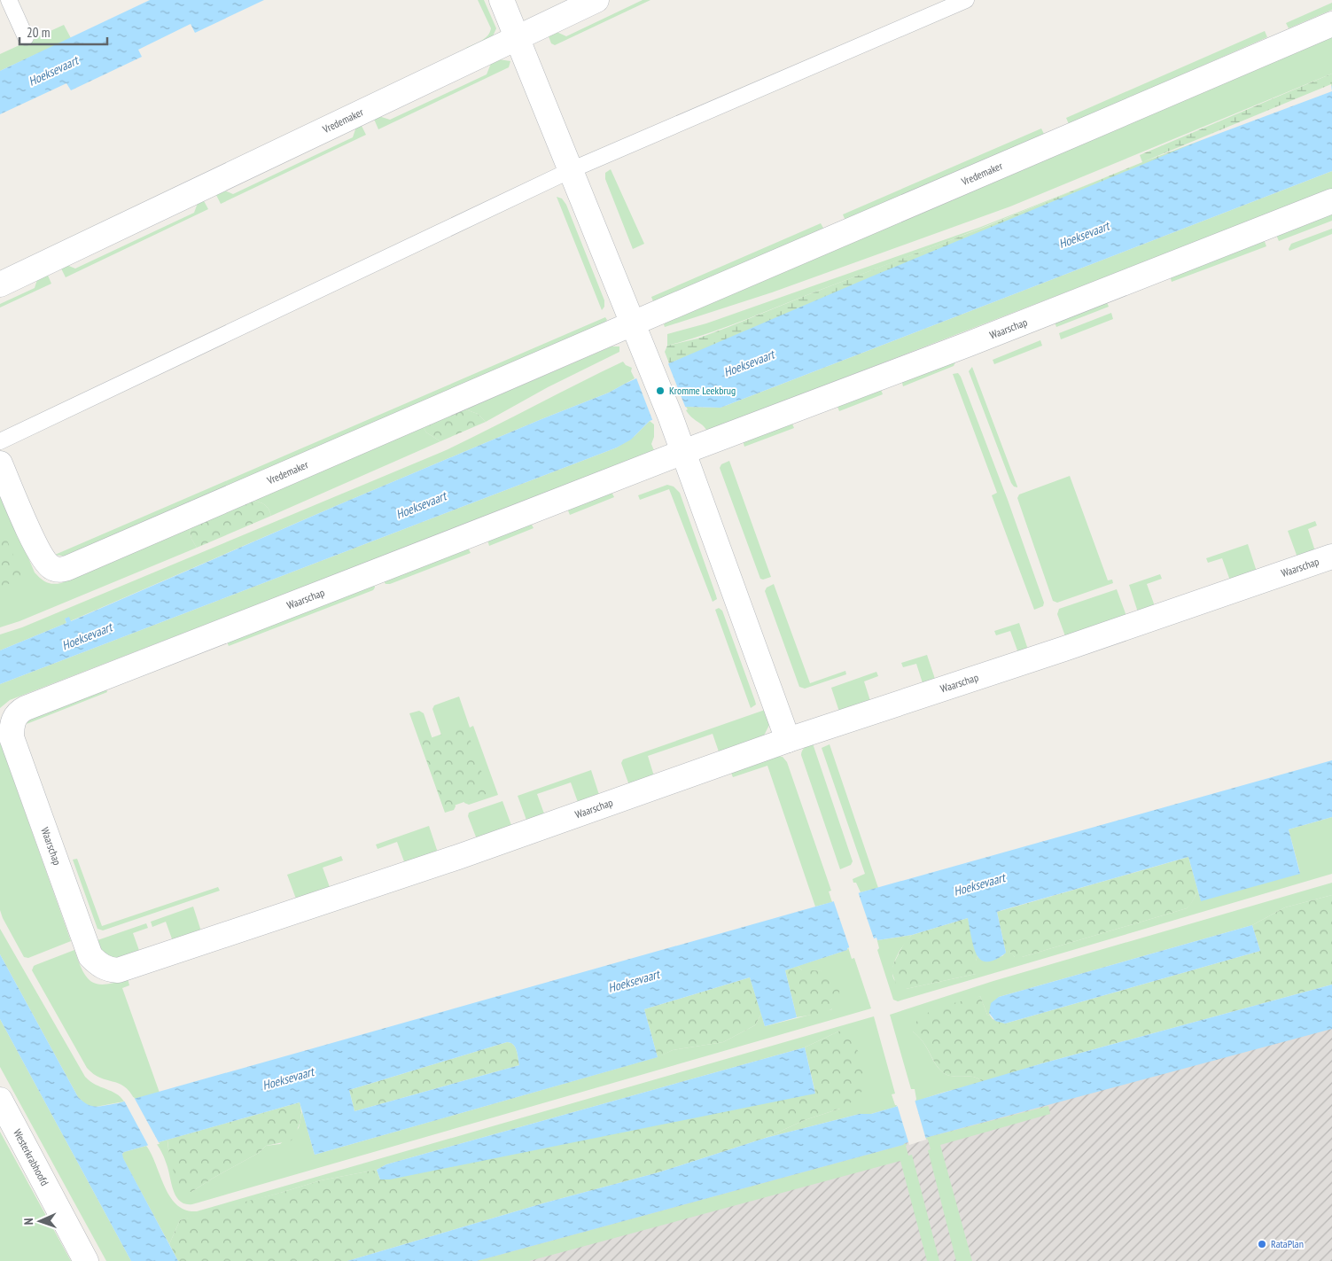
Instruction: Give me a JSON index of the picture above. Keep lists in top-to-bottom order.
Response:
{
  "streets": {
    "street": ["Vredemaker", "Waarschap", "Westerkrabhoofd"]
  },
  "water": ["Hoeksevaart"],
  "places": ["Kromme Leekbrug", "RataPlan"],
  "scale_bar": "20 m",
  "north": "left"
}
